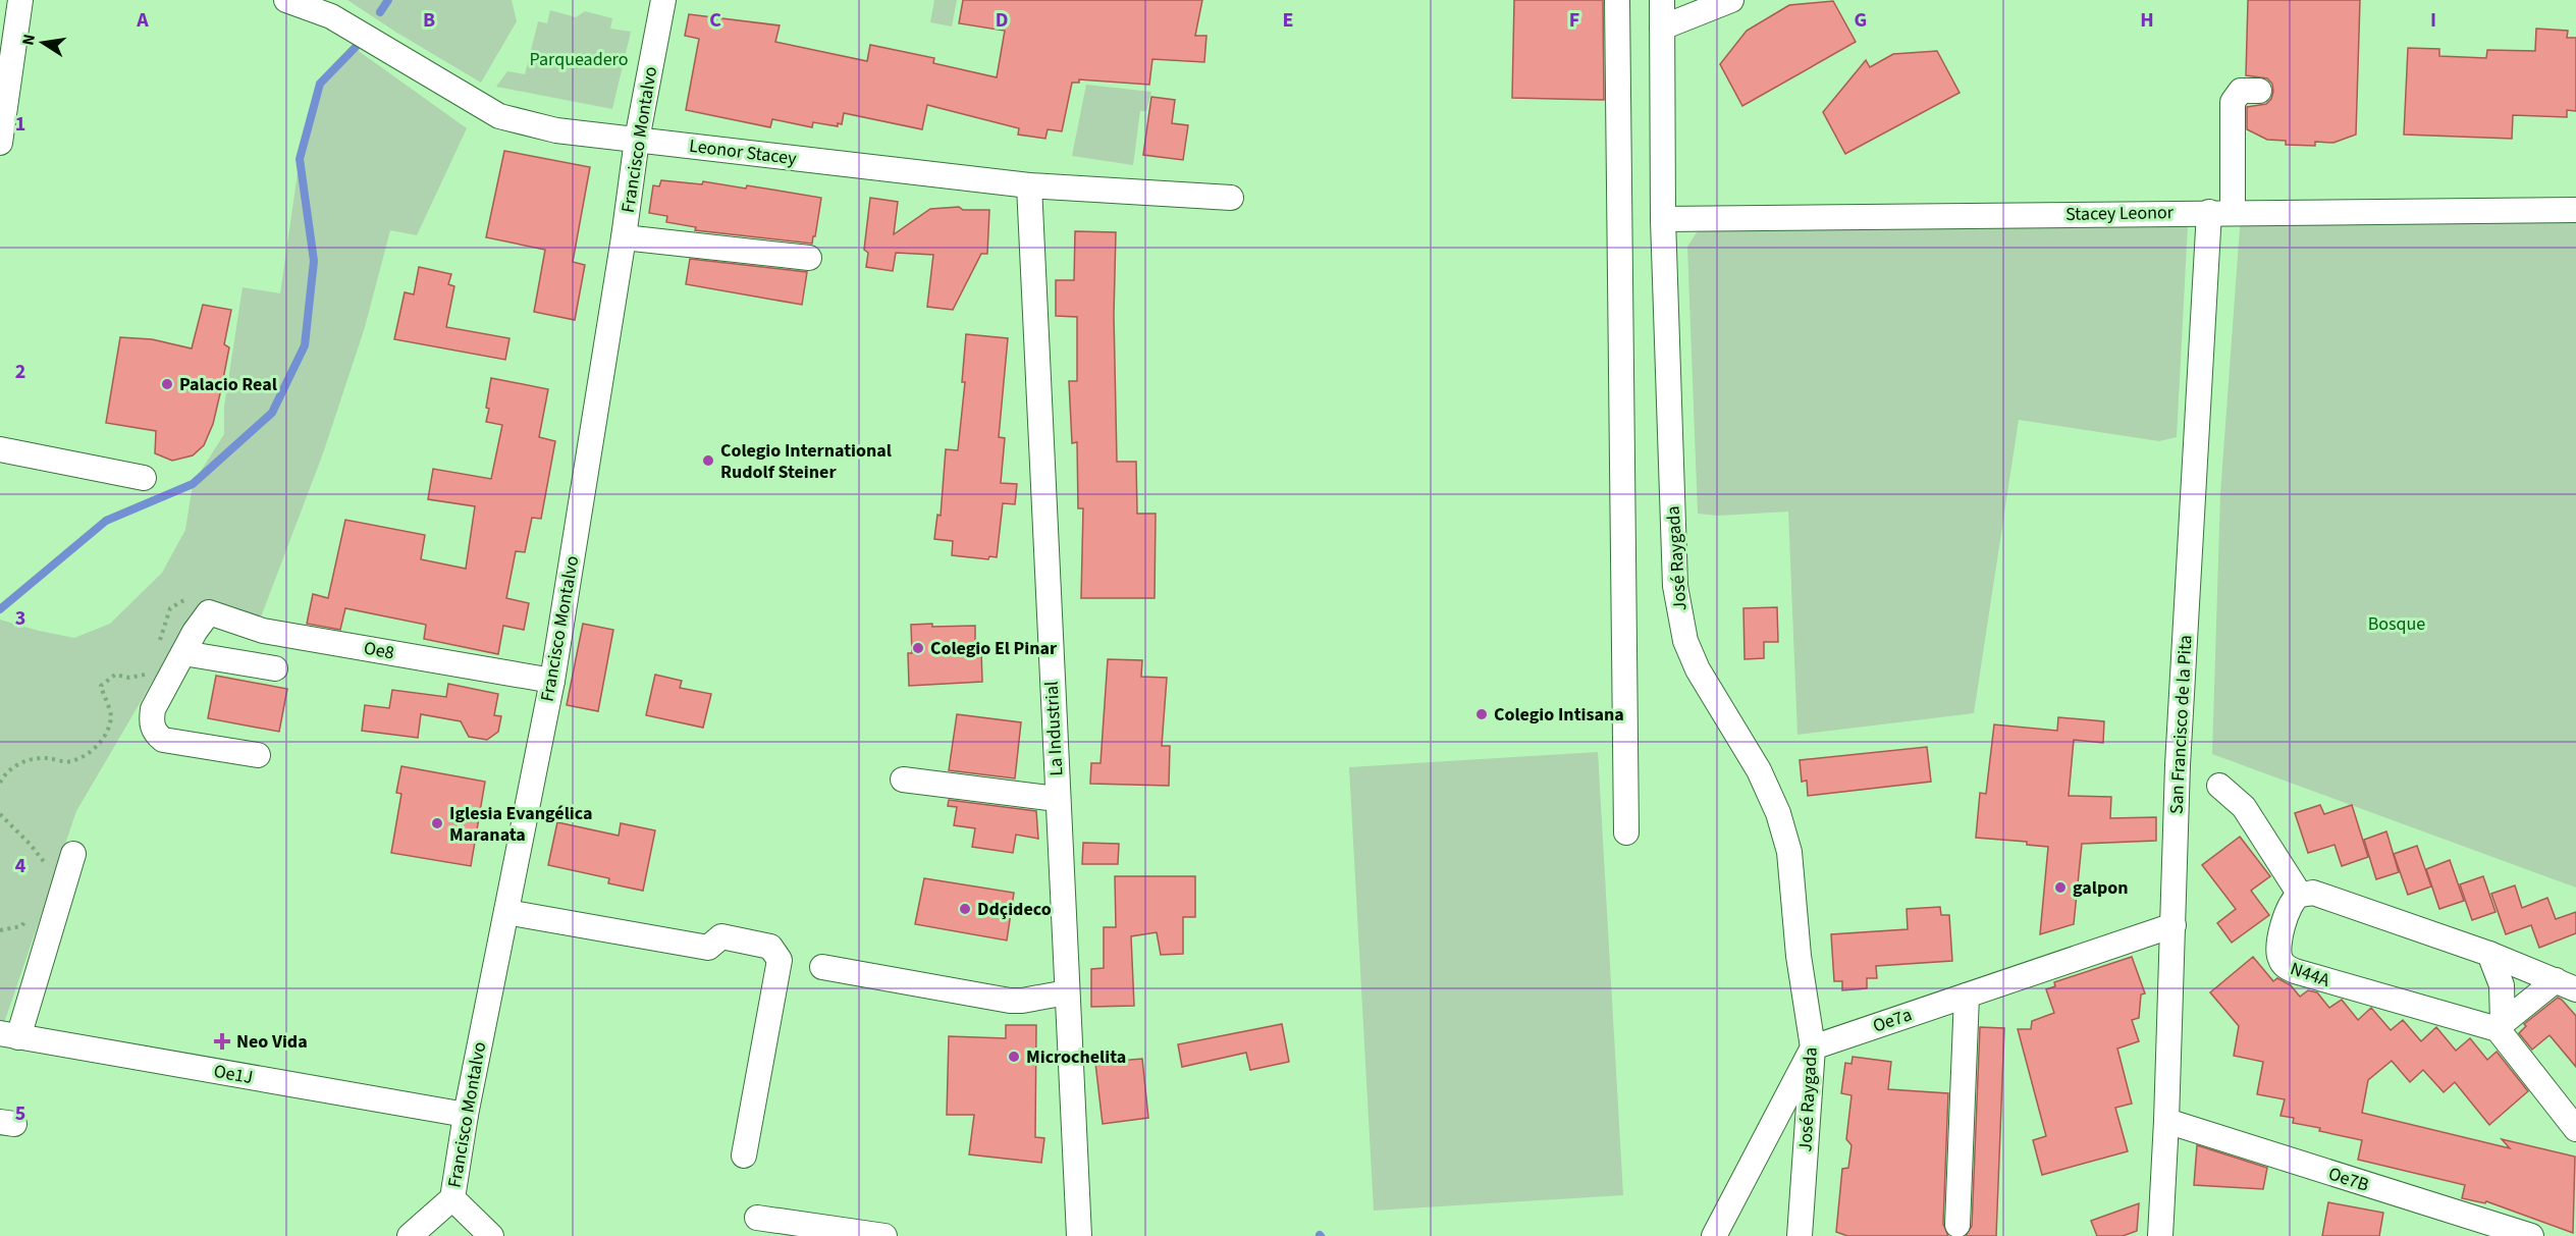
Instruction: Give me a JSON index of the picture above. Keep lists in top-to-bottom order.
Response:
{
  "streets": {
    "street": [
      "Francisco Montalvo",
      "Leonor Stacey",
      "Stacey Leonor",
      "José Raygada",
      "Oe8",
      "San Francisco de la Pita",
      "La Industrial",
      "N44A",
      "Oe7a",
      "Oe1J",
      "Oe7B"
    ]
  },
  "crossings": [
    ["Francisco Montalvo", "Leonor Stacey"],
    ["Francisco Montalvo", "Oe8"],
    ["Francisco Montalvo", "Oe1J"],
    ["Leonor Stacey", "La Industrial"],
    ["Stacey Leonor", "José Raygada"],
    ["Stacey Leonor", "San Francisco de la Pita"],
    ["José Raygada", "Oe7a"],
    ["San Francisco de la Pita", "Oe7a"],
    ["San Francisco de la Pita", "Oe7B"]
  ],
  "parks": ["Parqueadero", "Bosque"],
  "places": {
    "other": [
      "Palacio Real",
      "Colegio International Rudolf Steiner",
      "Colegio El Pinar",
      "Colegio Intisana",
      "Iglesia Evangélica Maranata",
      "galpon",
      "Ddçideco",
      "Microchelita"
    ],
    "health": ["Neo Vida"]
  },
  "north": "left",
  "grid": {
    "columns": [
      "A",
      "B",
      "C",
      "D",
      "E",
      "F",
      "G",
      "H",
      "I"
    ],
    "rows": [
      "1",
      "2",
      "3",
      "4",
      "5"
    ]
  }
}
